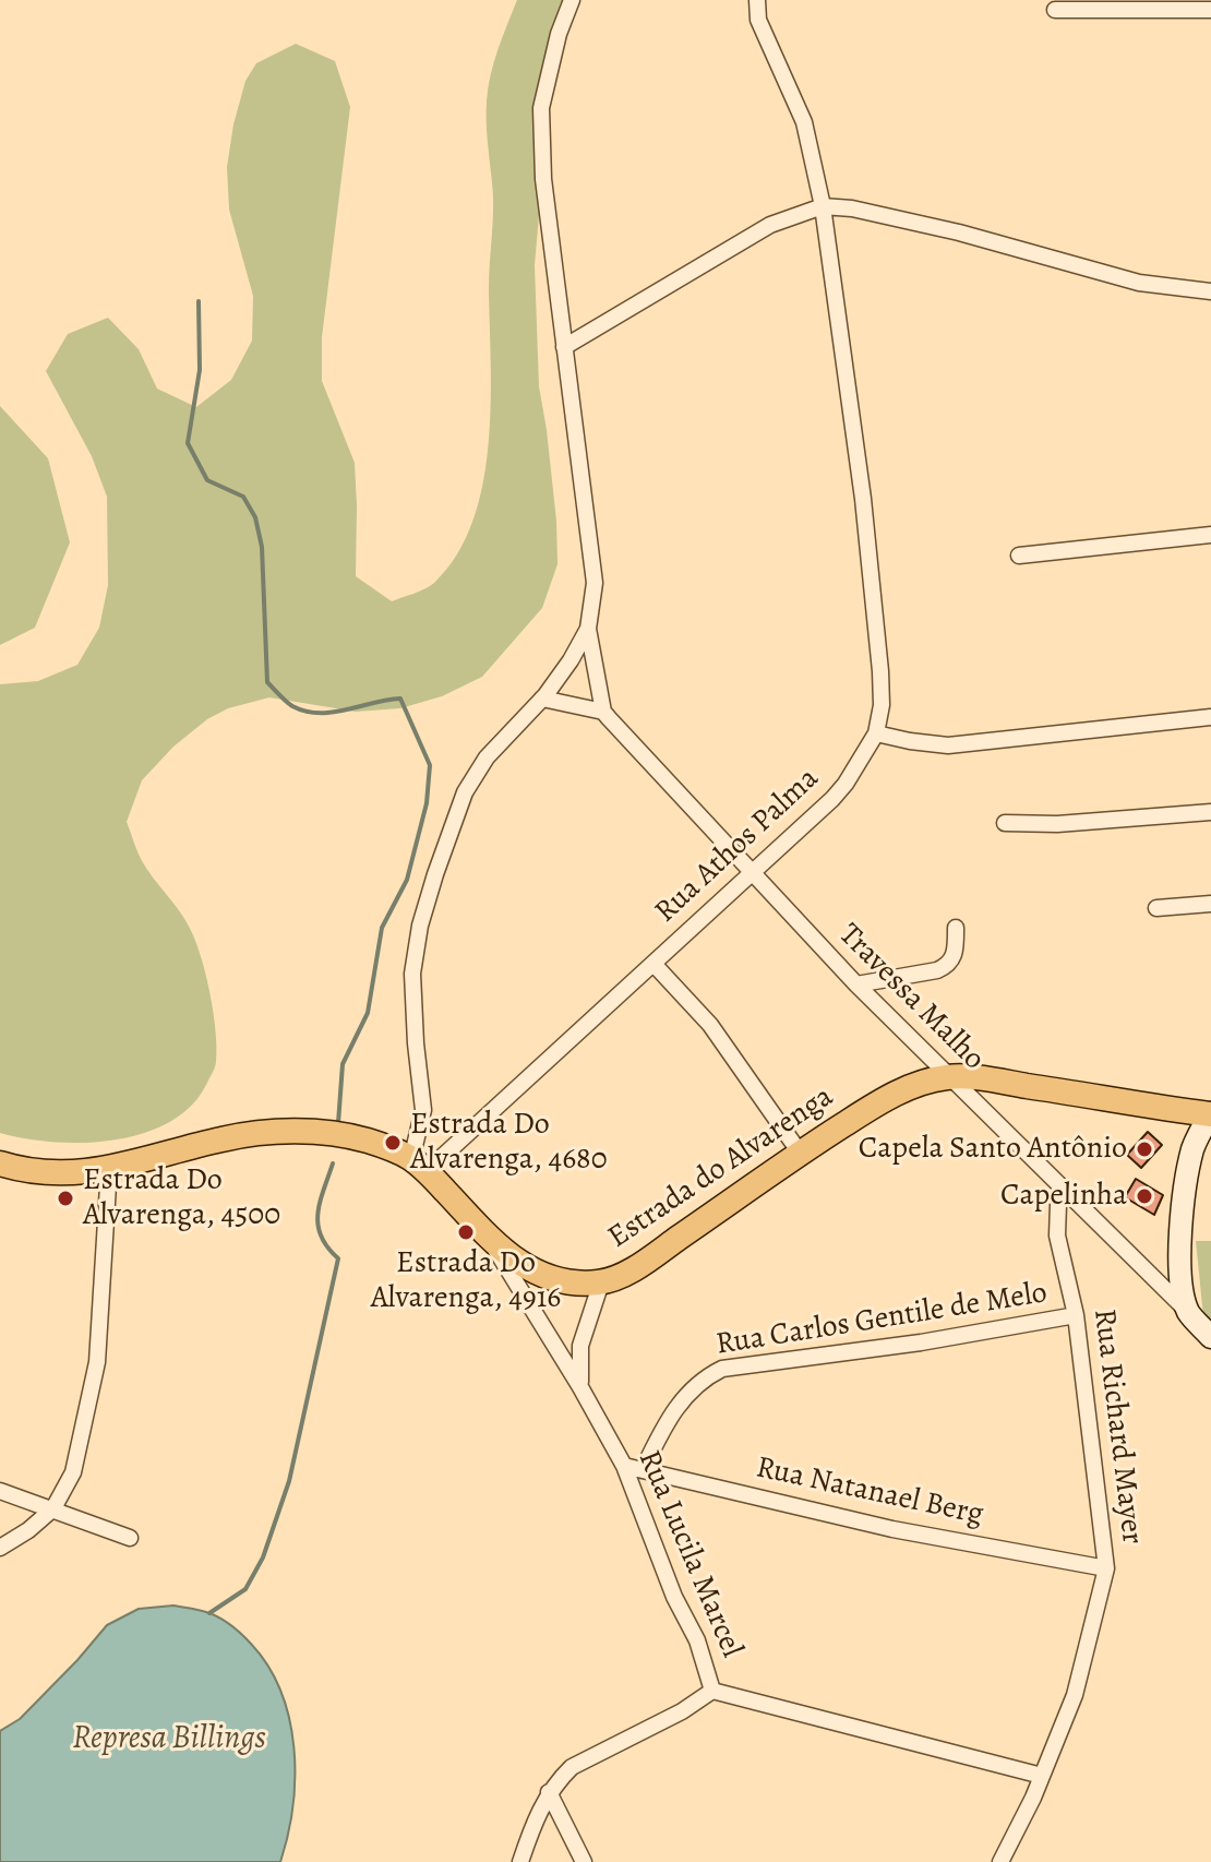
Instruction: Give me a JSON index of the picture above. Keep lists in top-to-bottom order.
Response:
{
  "streets": {
    "main road": ["Estrada do Alvarenga"],
    "street": [
      "Rua Athos Palma",
      "Travessa Malho",
      "Rua Carlos Gentile de Melo",
      "Rua Richard Mayer",
      "Rua Natanael Berg",
      "Rua Lucila Marcel"
    ]
  },
  "crossings": [
    ["Rua Athos Palma", "Travessa Malho"],
    ["Rua Athos Palma", "Estrada do Alvarenga"],
    ["Travessa Malho", "Estrada do Alvarenga"],
    ["Travessa Malho", "Rua Richard Mayer"],
    ["Estrada do Alvarenga", "Rua Lucila Marcel"],
    ["Rua Carlos Gentile de Melo", "Rua Richard Mayer"],
    ["Rua Carlos Gentile de Melo", "Rua Natanael Berg"],
    ["Rua Richard Mayer", "Rua Natanael Berg"],
    ["Rua Natanael Berg", "Rua Lucila Marcel"]
  ],
  "water": ["Represa Billings"],
  "places": [
    "Estrada Do Alvarenga, 4680",
    "Capela Santo Antônio",
    "Capelinha",
    "Estrada Do Alvarenga, 4500",
    "Estrada Do Alvarenga, 4916"
  ]
}
